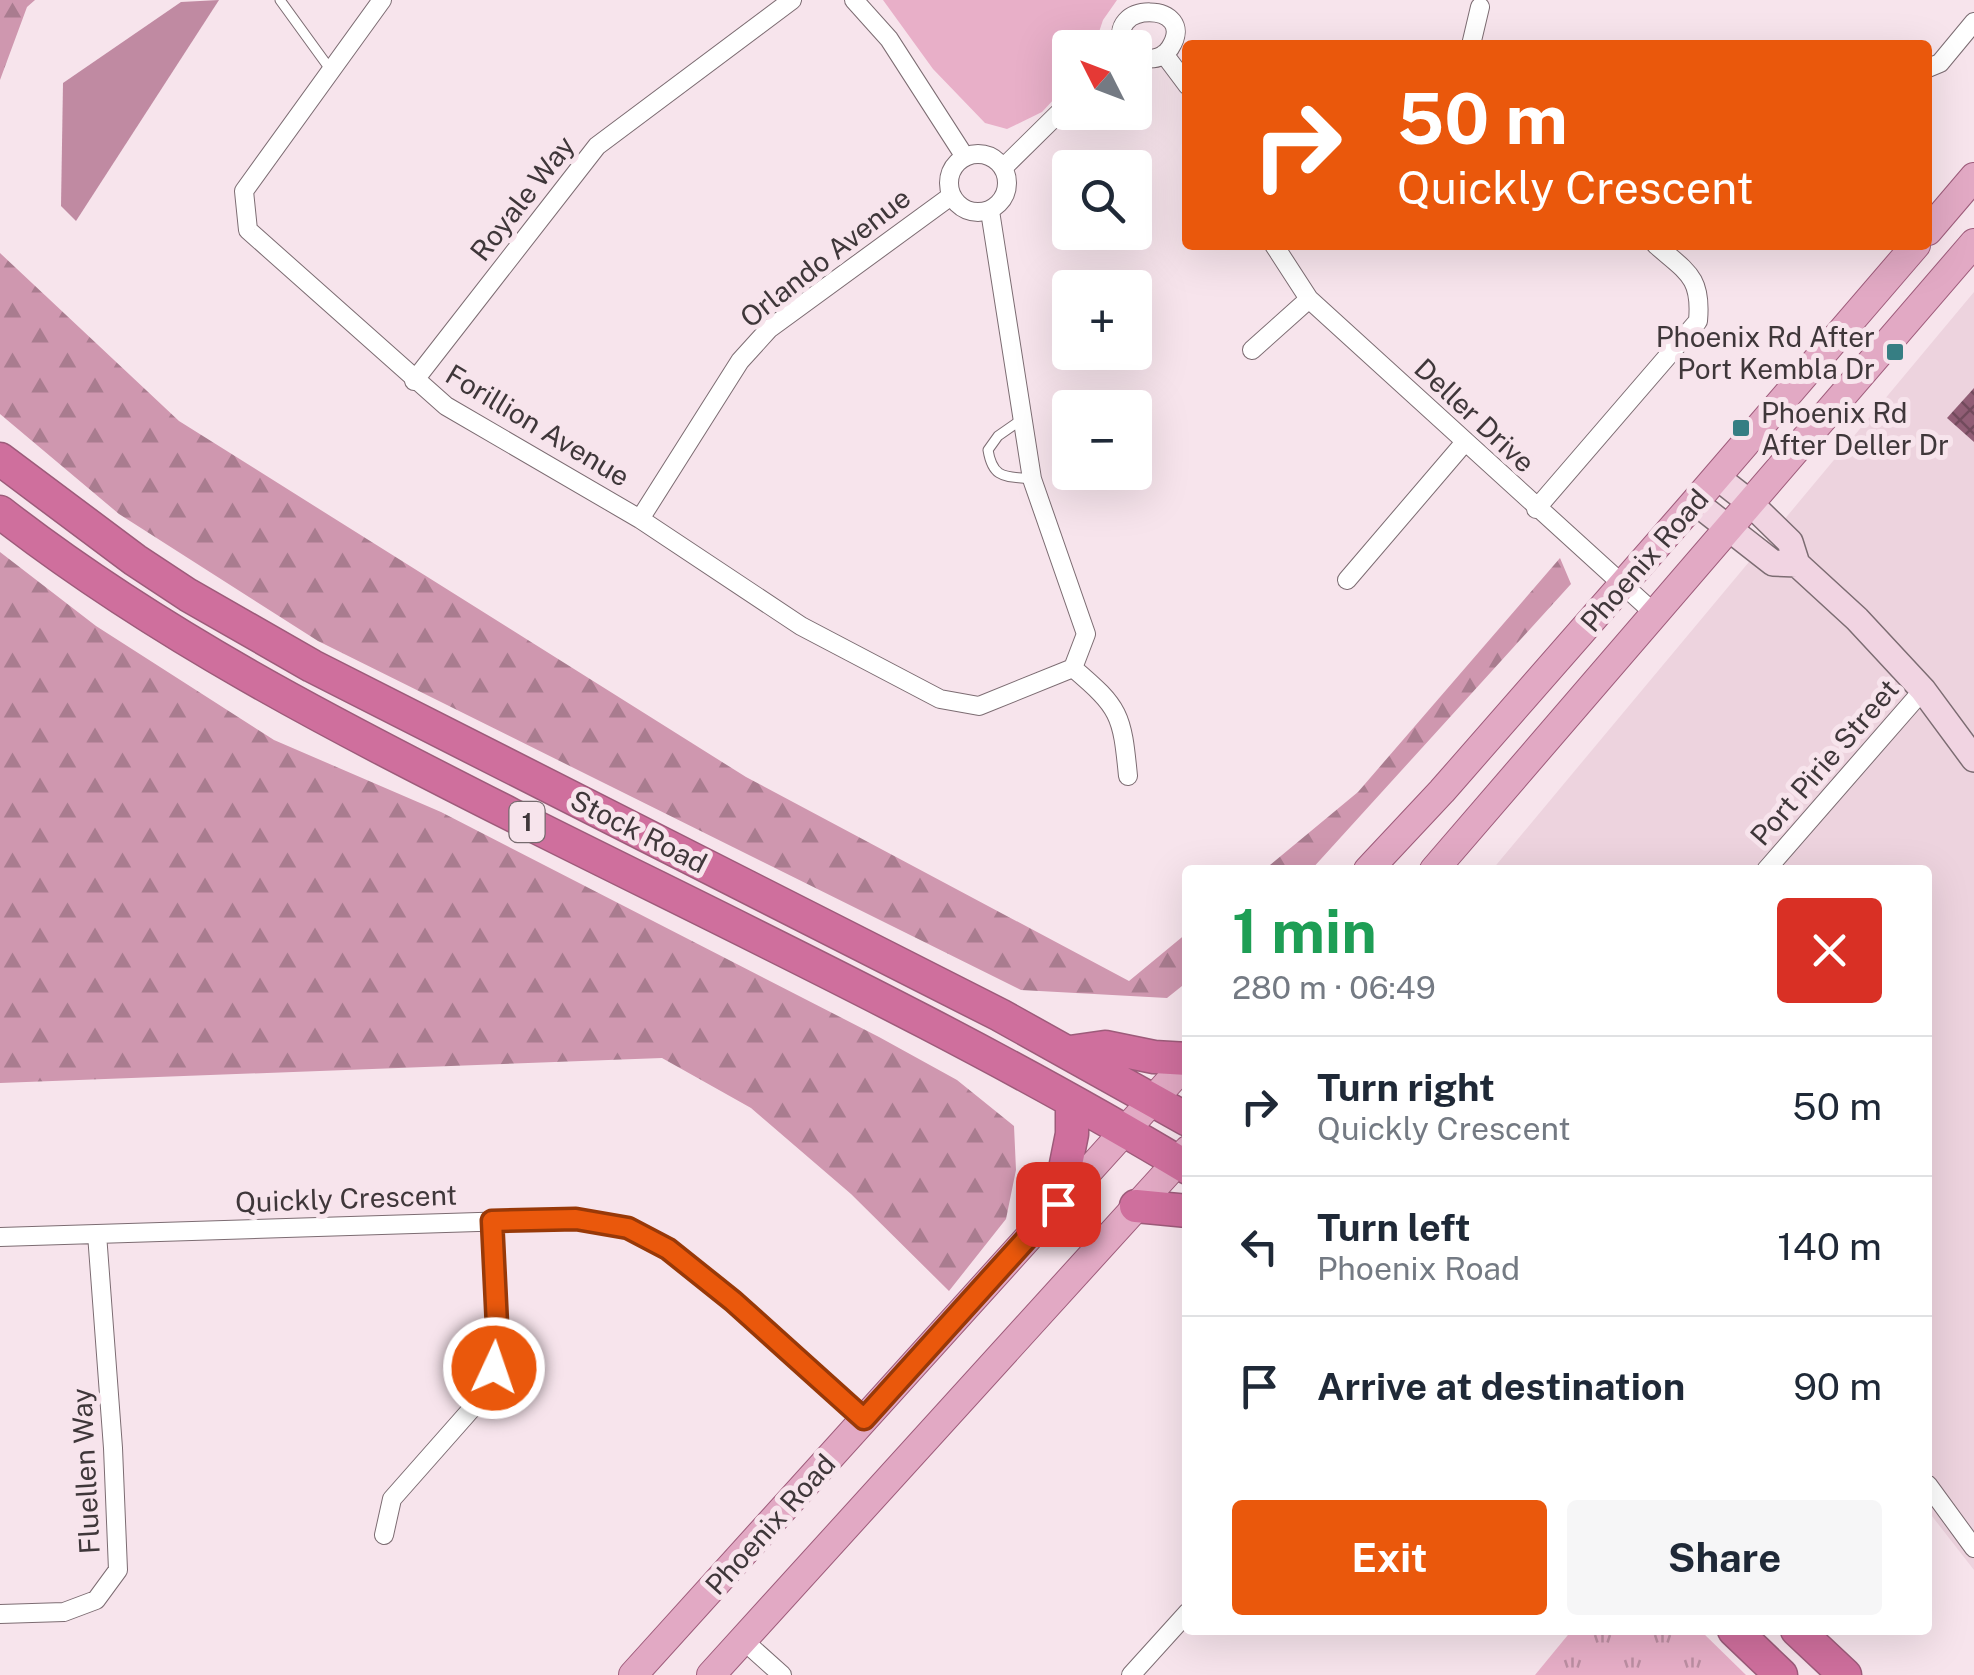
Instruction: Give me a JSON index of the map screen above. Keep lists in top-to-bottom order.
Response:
{
  "streets": {
    "highway": ["1", "Stock Road"],
    "main road": ["Phoenix Road"],
    "street": [
      "Royale Way",
      "Orlando Avenue",
      "Deller Drive",
      "Forillion Avenue",
      "Port Pirie Street",
      "Quickly Crescent",
      "Fluellen Way"
    ]
  },
  "crossings": [
    ["Royale Way", "Forillion Avenue"],
    ["Orlando Avenue", "Forillion Avenue"],
    ["Deller Drive", "Phoenix Road"],
    ["Phoenix Road", "Stock Road"],
    ["Phoenix Road", "Quickly Crescent"],
    ["Quickly Crescent", "Fluellen Way"]
  ],
  "places": {
    "transit": ["Phoenix Rd After Port Kembla Dr", "Phoenix Rd After Deller Dr"]
  },
  "north": "top left",
  "page": {
    "map_buttons": ["+", "−"],
    "turn": ["50 m", "Quickly Crescent"],
    "heading": ["1 min", "280 m · 06:49"],
    "list": [
      {
        "name": "Turn right",
        "note": "Quickly Crescent",
        "value": "50 m"
      },
      {
        "name": "Turn left",
        "note": "Phoenix Road",
        "value": "140 m"
      },
      {
        "name": "Arrive at destination",
        "value": "90 m"
      }
    ],
    "buttons": ["Exit", "Share"]
  }
}
